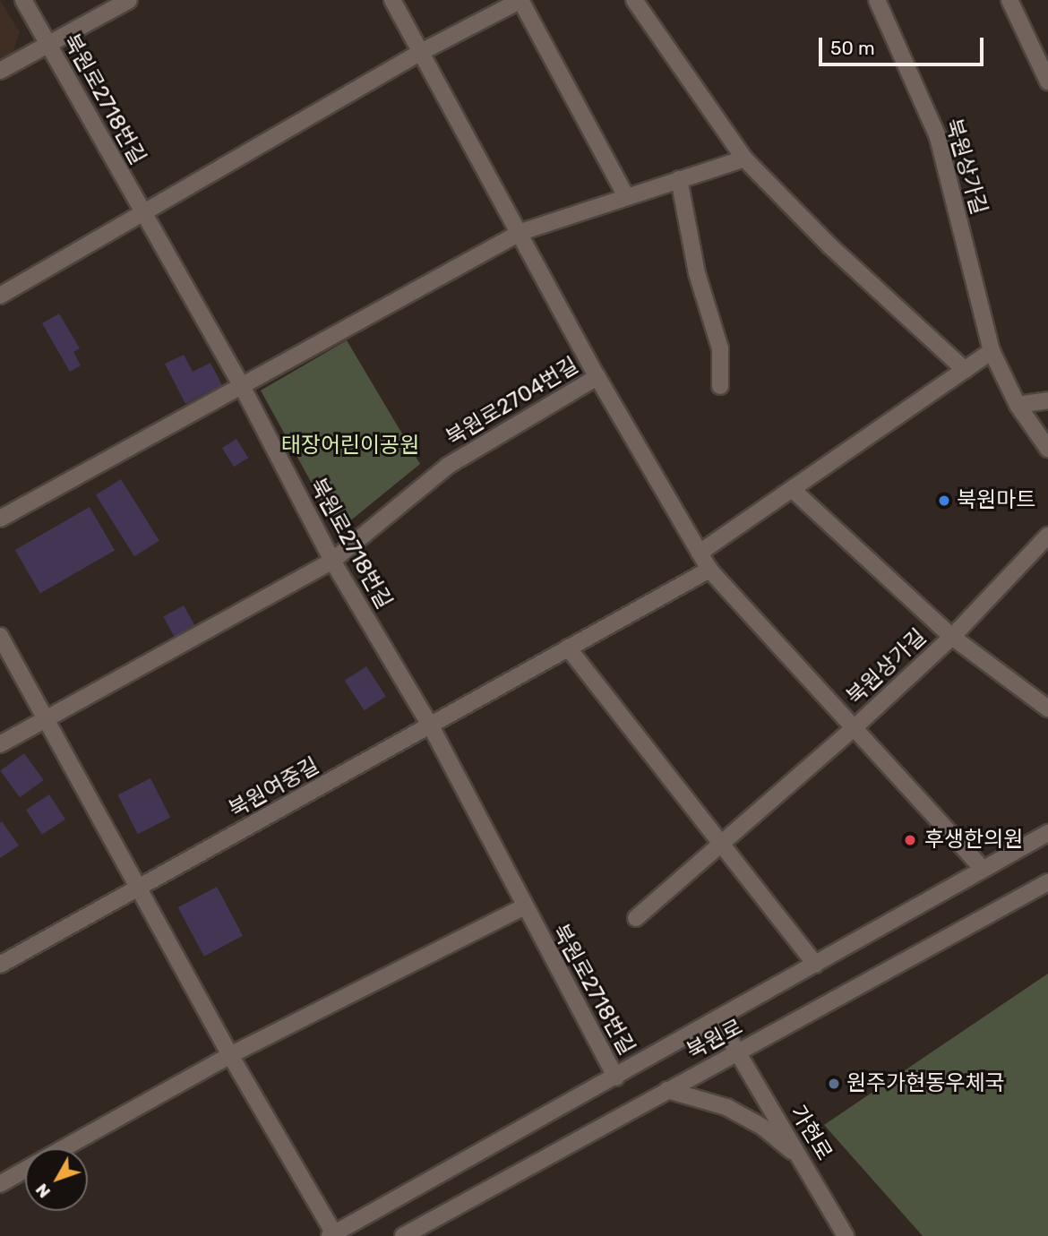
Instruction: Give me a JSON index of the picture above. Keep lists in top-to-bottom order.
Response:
{
  "streets": {
    "street": [
      "북원로2718번길",
      "북원상가길",
      "북원로2704번길",
      "북원여중길",
      "북원로",
      "가현로"
    ]
  },
  "crossings": [
    ["북원로2718번길", "북원로2704번길"],
    ["북원로2718번길", "북원여중길"],
    ["북원로2718번길", "북원로"],
    ["북원상가길", "북원로2704번길"],
    ["북원로2704번길", "북원로"],
    ["북원로", "가현로"]
  ],
  "parks": ["태장어린이공원"],
  "places": ["북원마트", "후생한의원", "원주가현동우체국"],
  "scale_bar": "50 m",
  "north": "bottom left"
}
